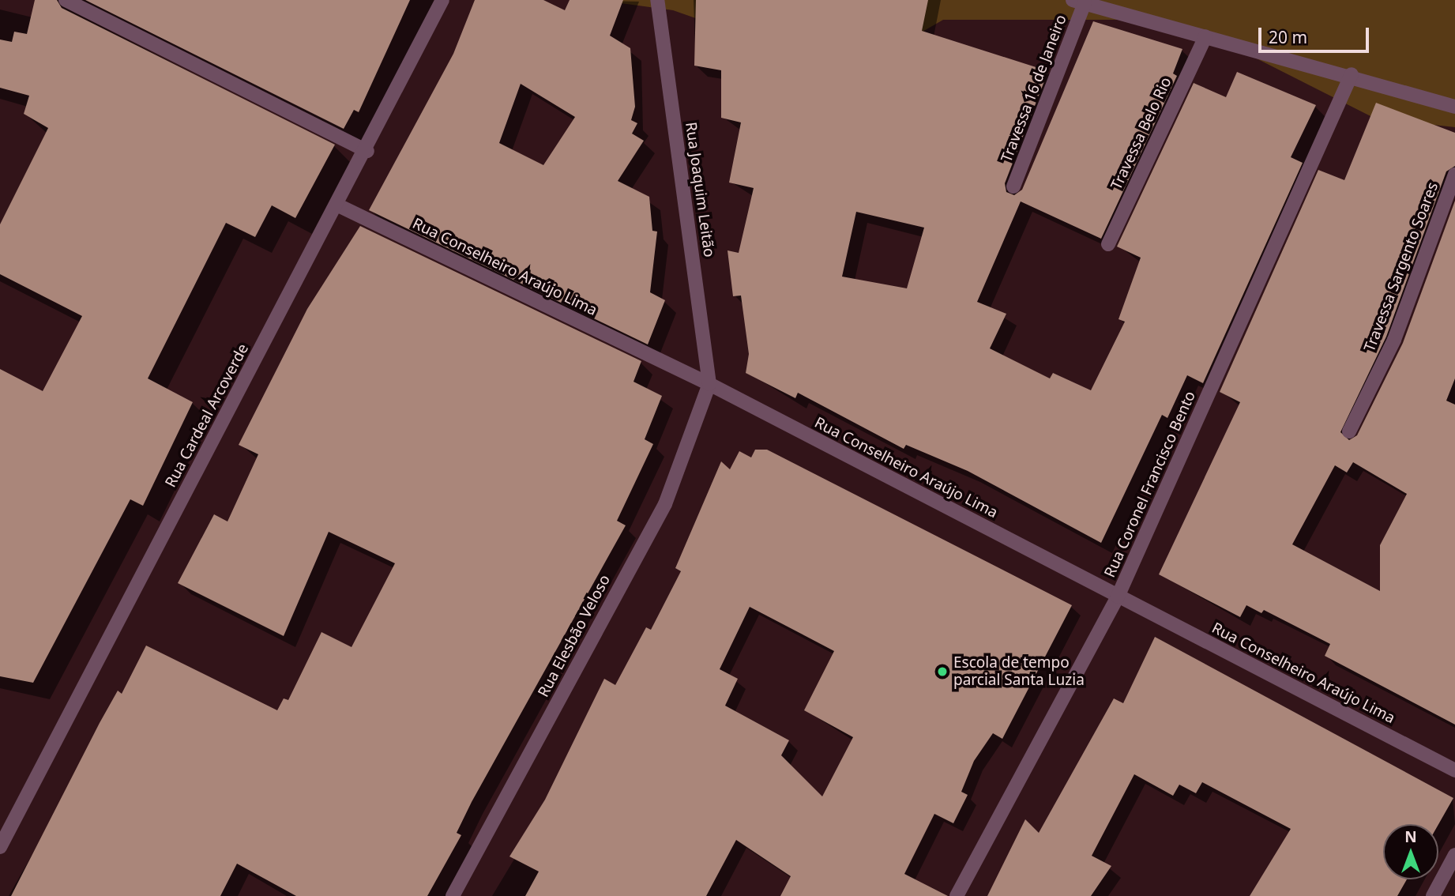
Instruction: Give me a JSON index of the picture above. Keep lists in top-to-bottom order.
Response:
{
  "streets": {
    "street": [
      "Travessa 16 de Janeiro",
      "Travessa Belo Rio",
      "Rua Joaquim Leitão",
      "Rua Conselheiro Araújo Lima",
      "Travessa Sargento Soares",
      "Rua Cardeal Arcoverde",
      "Rua Coronel Francisco Bento",
      "Rua Elesbão Veloso"
    ]
  },
  "crossings": [
    ["Rua Joaquim Leitão", "Rua Conselheiro Araújo Lima"],
    ["Rua Joaquim Leitão", "Rua Elesbão Veloso"],
    ["Rua Conselheiro Araújo Lima", "Rua Cardeal Arcoverde"],
    ["Rua Conselheiro Araújo Lima", "Rua Coronel Francisco Bento"],
    ["Rua Conselheiro Araújo Lima", "Rua Elesbão Veloso"]
  ],
  "places": ["Escola de tempo parcial Santa Luzia"],
  "scale_bar": "20 m",
  "north": "top"
}
